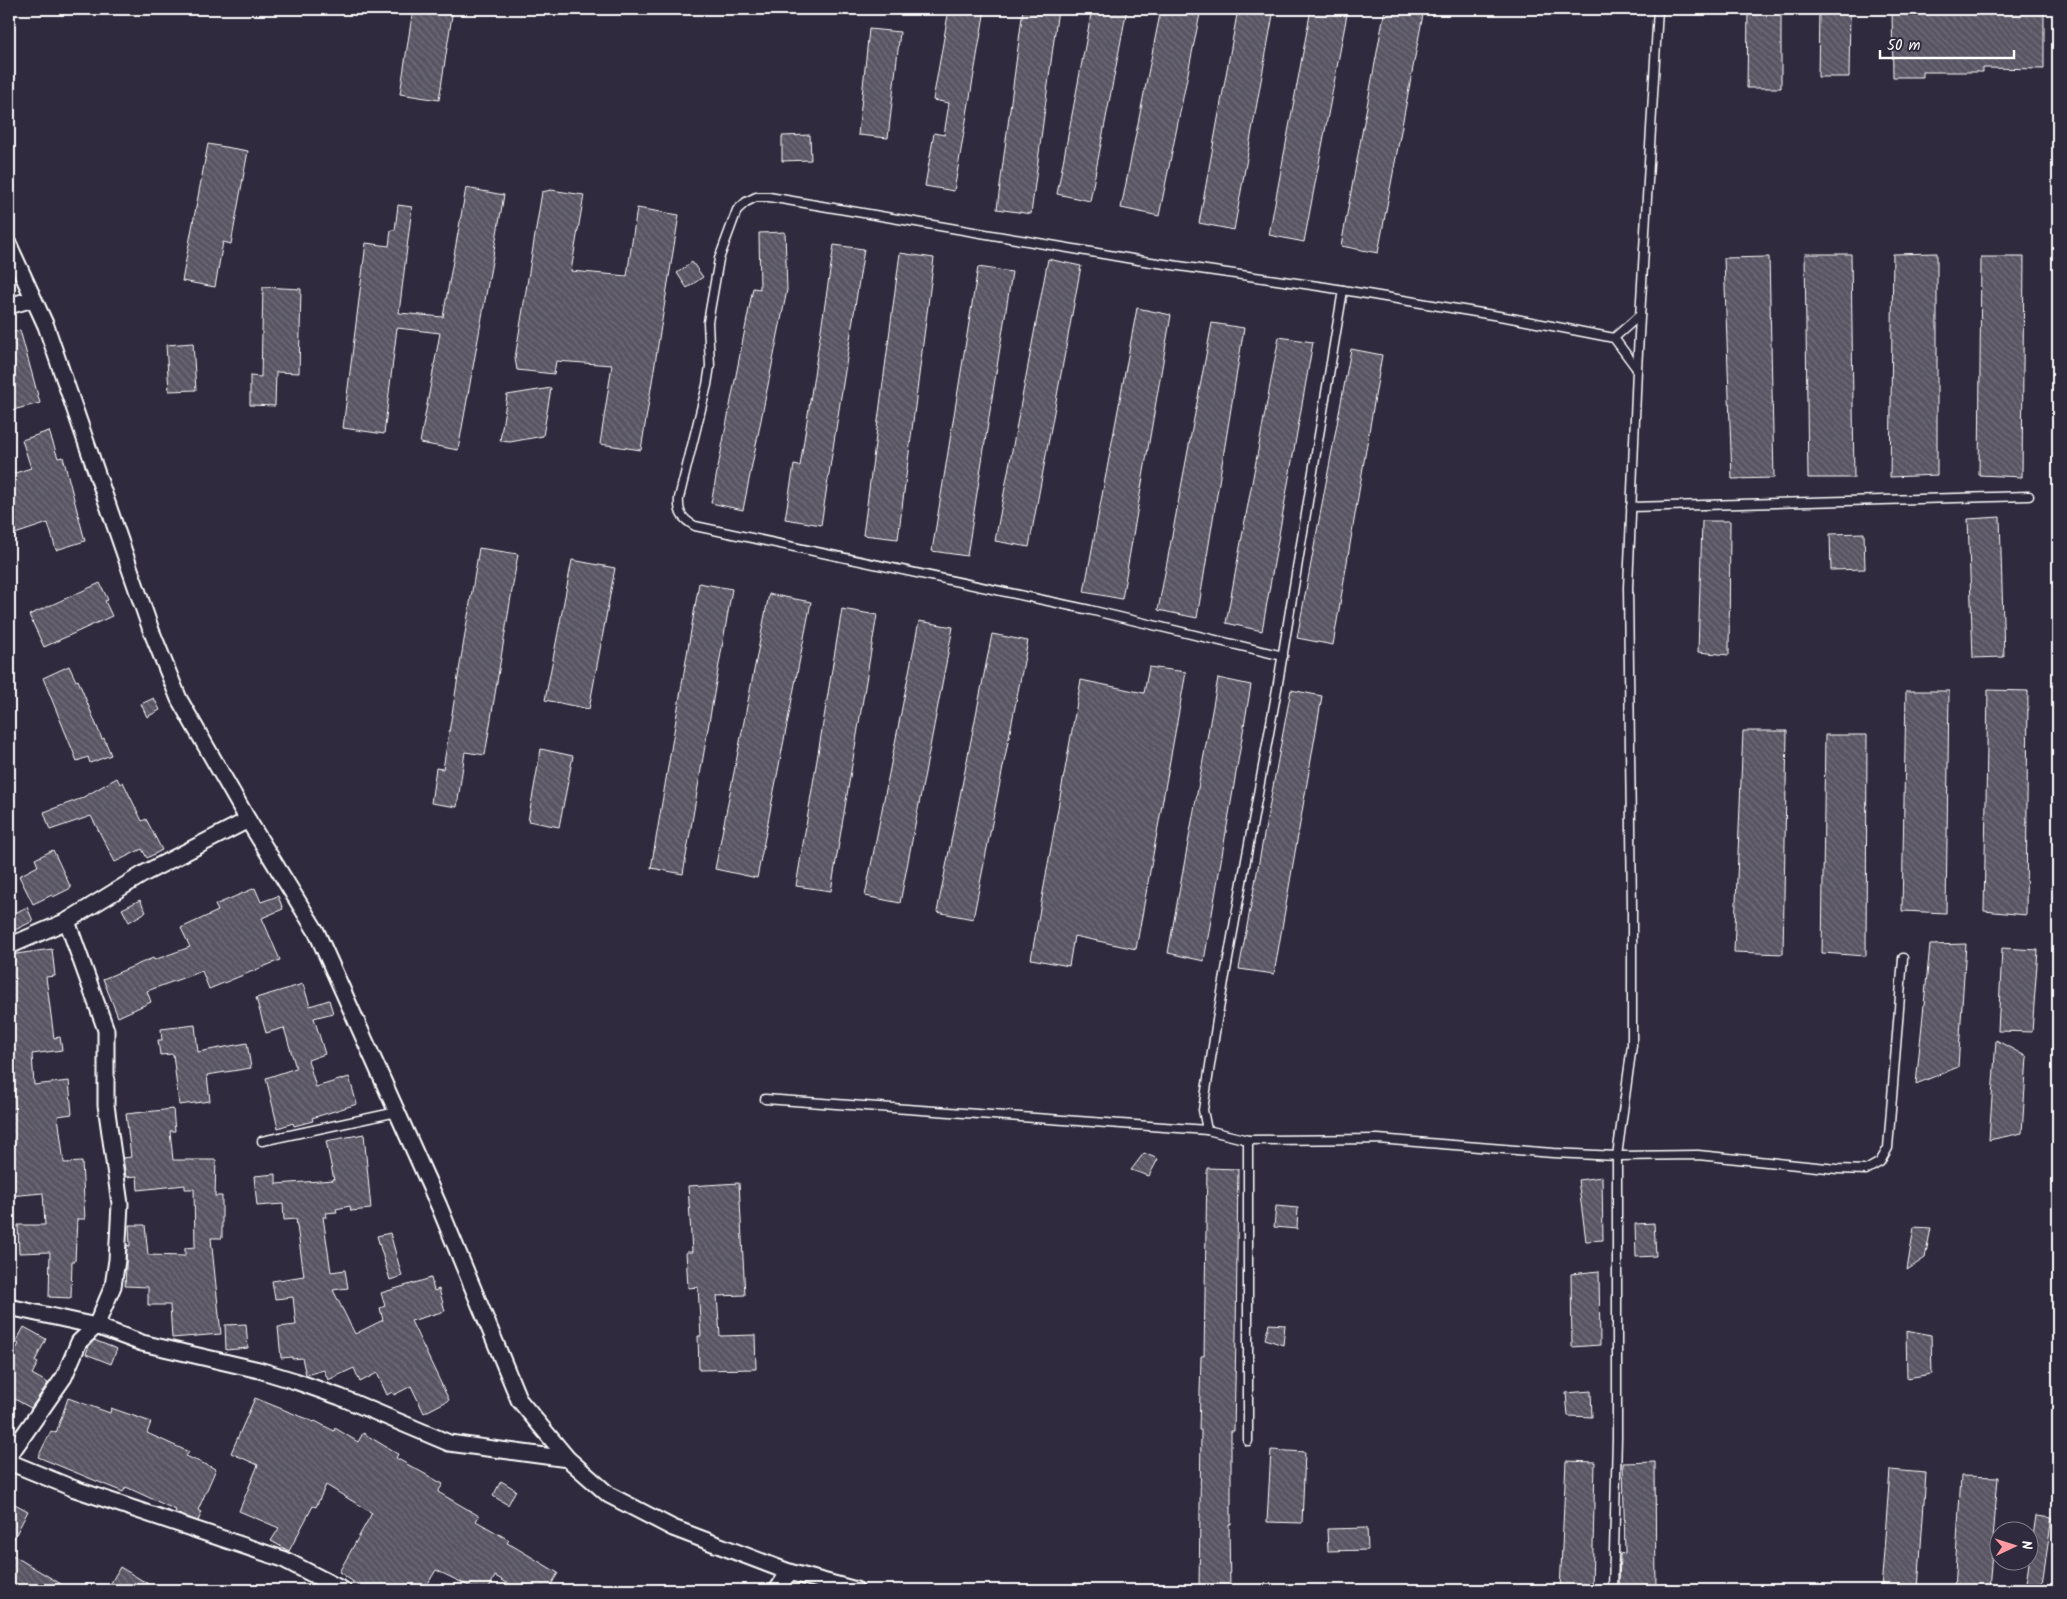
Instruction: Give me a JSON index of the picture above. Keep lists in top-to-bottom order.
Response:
{
  "scale_bar": "50 m",
  "north": "right"
}
